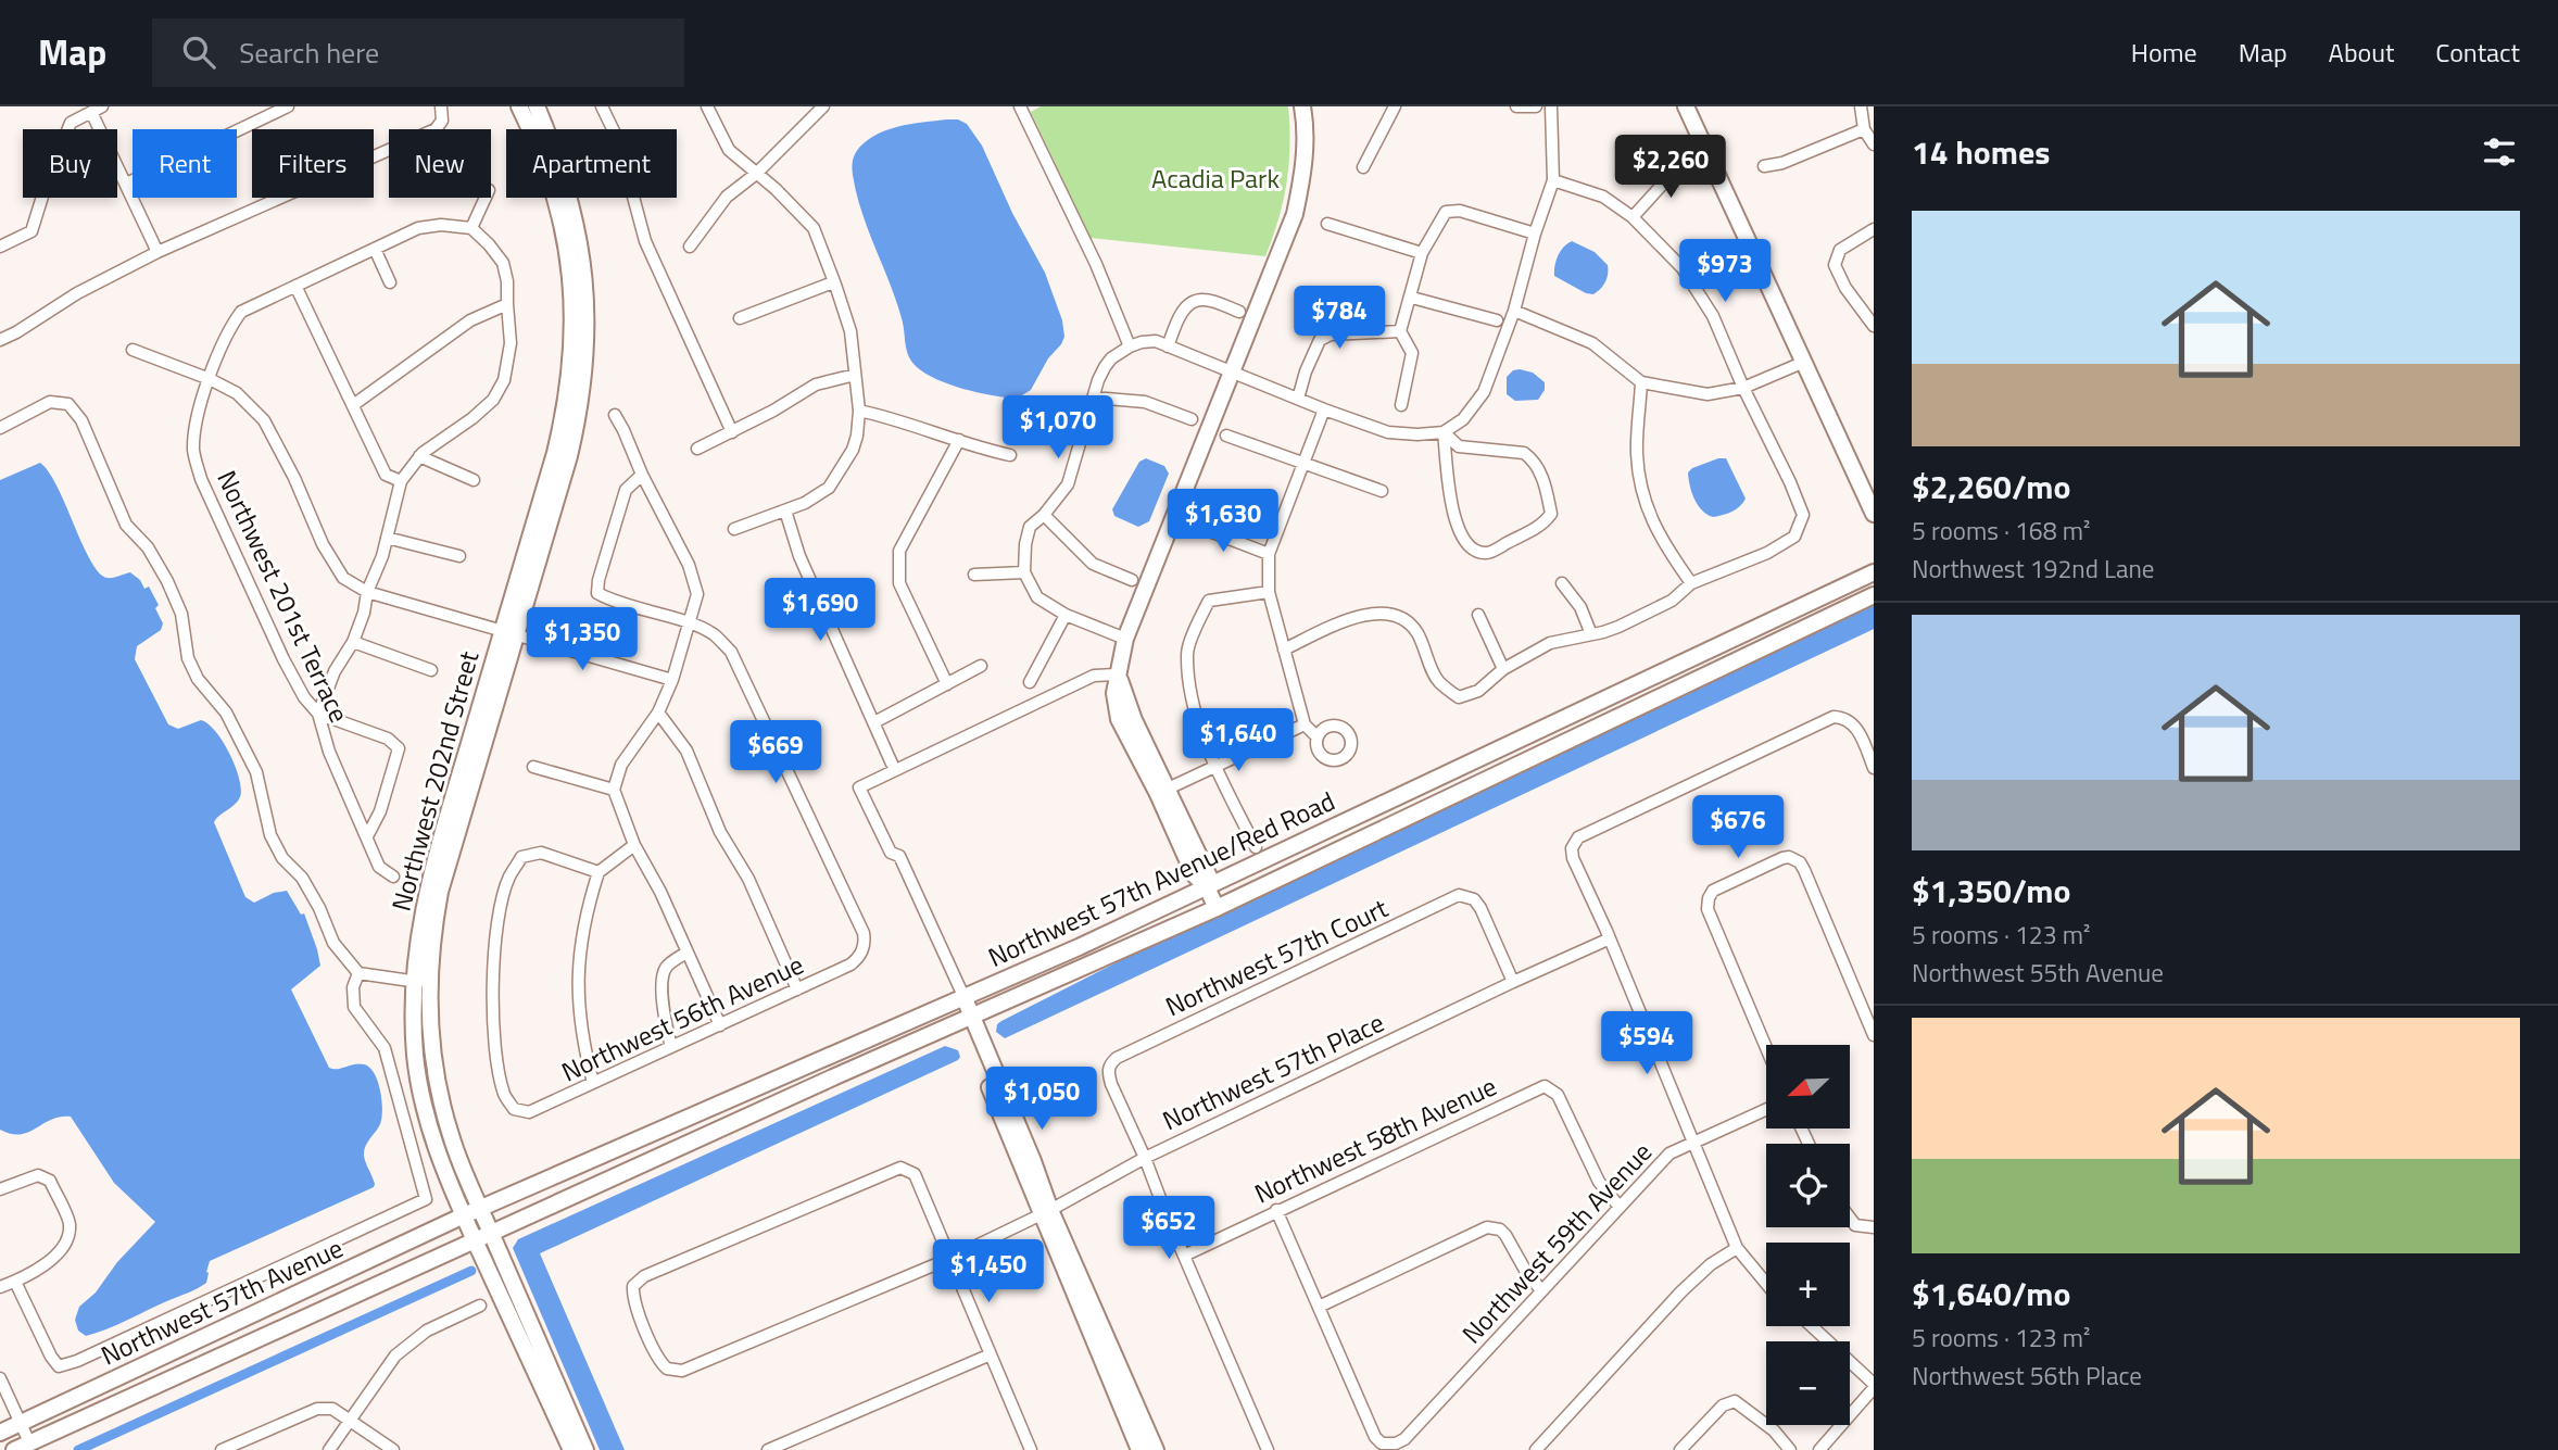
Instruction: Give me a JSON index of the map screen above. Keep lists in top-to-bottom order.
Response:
{
  "streets": {
    "main road": ["Northwest 202nd Street", "Northwest 57th Avenue/Red Road", "Northwest 57th Avenue"],
    "street": [
      "Northwest 201st Terrace",
      "Northwest 57th Court",
      "Northwest 56th Avenue",
      "Northwest 57th Place",
      "Northwest 58th Avenue",
      "Northwest 59th Avenue"
    ]
  },
  "crossings": [
    ["Northwest 202nd Street", "Northwest 57th Avenue/Red Road"],
    ["Northwest 202nd Street", "Northwest 57th Avenue"],
    ["Northwest 57th Avenue/Red Road", "Northwest 57th Avenue"],
    ["Northwest 57th Court", "Northwest 57th Place"],
    ["Northwest 58th Avenue", "Northwest 59th Avenue"]
  ],
  "parks": ["Acadia Park"],
  "north": "bottom left",
  "page": {
    "header": "Map",
    "search": "Search here",
    "nav": [
      "Home",
      "Map",
      "About",
      "Contact"
    ],
    "heading": "14 homes",
    "chip": [
      "Buy",
      "Rent",
      "Filters",
      "New",
      "Apartment"
    ],
    "price": [
      "$2,260",
      "$973",
      "$784",
      "$1,070",
      "$1,630",
      "$1,690",
      "$1,350",
      "$1,640",
      "$669",
      "$676",
      "$594",
      "$1,050",
      "$652",
      "$1,450"
    ],
    "list": [
      {
        "name": "$2,260/mo",
        "note": "5 rooms · 168 m² · Northwest 192nd Lane"
      },
      {
        "name": "$1,350/mo",
        "note": "5 rooms · 123 m² · Northwest 55th Avenue"
      },
      {
        "name": "$1,640/mo",
        "note": "5 rooms · 123 m² · Northwest 56th Place"
      }
    ],
    "map_buttons": ["+", "−"]
  }
}
